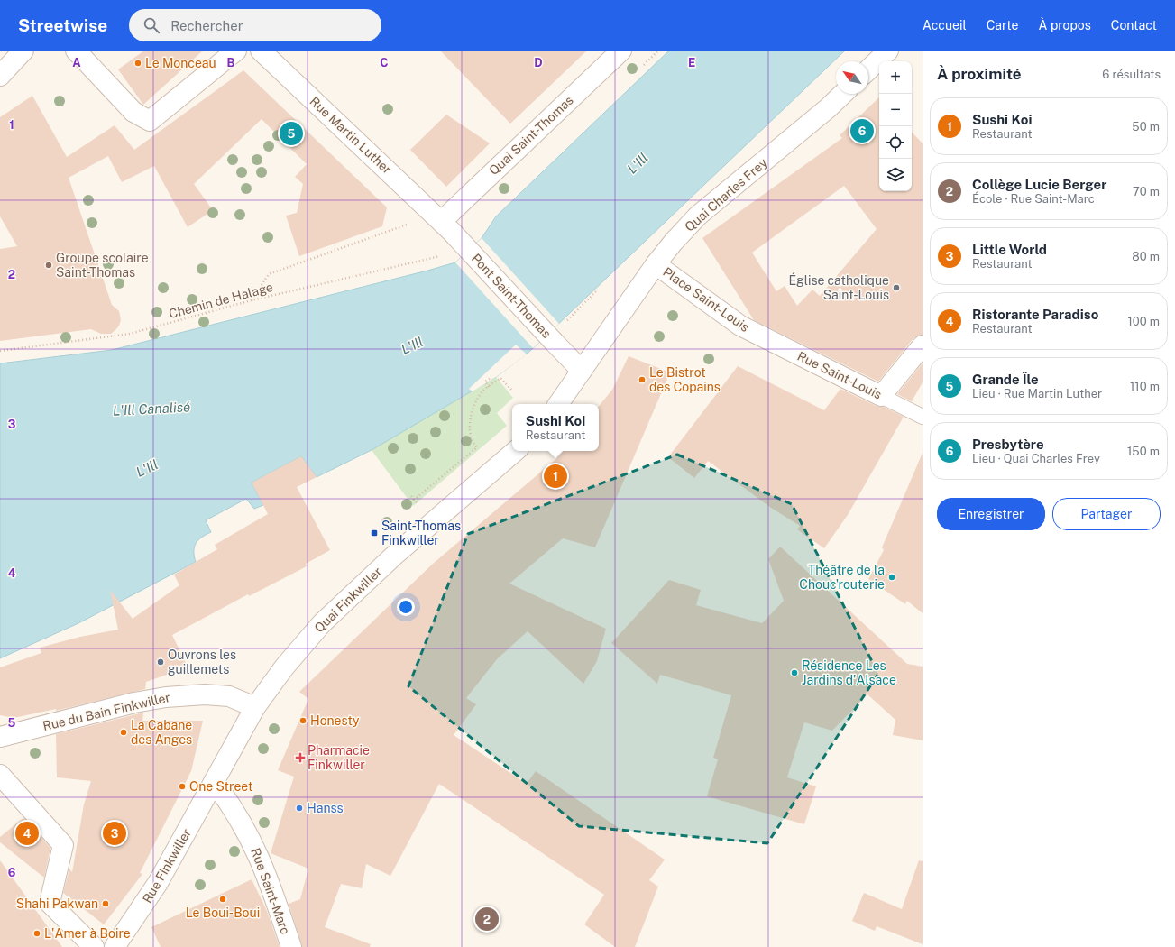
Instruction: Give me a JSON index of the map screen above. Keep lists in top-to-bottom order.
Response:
{
  "streets": {
    "street": [
      "Rue Martin Luther",
      "Quai Saint-Thomas",
      "Quai Charles Frey",
      "Pont Saint-Thomas",
      "Place Saint-Louis",
      "Rue Saint-Louis",
      "Quai Finkwiller",
      "Rue du Bain Finkwiller",
      "Rue Finkwiller",
      "Rue Saint-Marc"
    ],
    "path": ["Chemin de Halage"]
  },
  "crossings": [
    ["Rue Martin Luther", "Quai Saint-Thomas"],
    ["Rue Martin Luther", "Pont Saint-Thomas"],
    ["Quai Saint-Thomas", "Pont Saint-Thomas"],
    ["Quai Charles Frey", "Pont Saint-Thomas"],
    ["Quai Charles Frey", "Place Saint-Louis"],
    ["Place Saint-Louis", "Rue Saint-Louis"],
    ["Quai Finkwiller", "Rue du Bain Finkwiller"],
    ["Quai Finkwiller", "Rue Finkwiller"],
    ["Quai Finkwiller", "Rue Saint-Marc"],
    ["Rue Finkwiller", "Rue Saint-Marc"]
  ],
  "water": ["L'Ill", "L'Ill Canalisé"],
  "places": {
    "other": [
      "Le Monceau",
      "Groupe scolaire Saint-Thomas",
      "Église catholique Saint-Louis",
      "Le Bistrot des Copains",
      "Théâtre de la Chouc'routerie",
      "Ouvrons les guillemets",
      "Résidence Les Jardins d'Alsace",
      "Honesty",
      "La Cabane des Anges",
      "One Street",
      "Hanss",
      "Le Boui-Boui",
      "Shahi Pakwan",
      "L'Amer à Boire"
    ],
    "transit": ["Saint-Thomas Finkwiller"],
    "health": ["Pharmacie Finkwiller"]
  },
  "north": "top left",
  "page": {
    "header": "Streetwise",
    "search": "Rechercher",
    "nav": [
      "Accueil",
      "Carte",
      "À propos",
      "Contact"
    ],
    "heading": ["À proximité", "6 résultats"],
    "map_buttons": ["+", "−"],
    "list": [
      {
        "mark": "1",
        "name": "Sushi Koi",
        "note": "Restaurant",
        "value": "50 m"
      },
      {
        "mark": "2",
        "name": "Collège Lucie Berger",
        "note": "École · Rue Saint-Marc",
        "value": "70 m"
      },
      {
        "mark": "3",
        "name": "Little World",
        "note": "Restaurant",
        "value": "80 m"
      },
      {
        "mark": "4",
        "name": "Ristorante Paradiso",
        "note": "Restaurant",
        "value": "100 m"
      },
      {
        "mark": "5",
        "name": "Grande Île",
        "note": "Lieu · Rue Martin Luther",
        "value": "110 m"
      },
      {
        "mark": "6",
        "name": "Presbytère",
        "note": "Lieu · Quai Charles Frey",
        "value": "150 m"
      }
    ],
    "pins": [
      "6",
      "5",
      "1",
      "3",
      "4",
      "2"
    ],
    "popup": ["Sushi Koi", "Restaurant"],
    "buttons": ["Enregistrer", "Partager"]
  },
  "grid": {
    "columns": [
      "A",
      "B",
      "C",
      "D",
      "E"
    ],
    "rows": [
      "1",
      "2",
      "3",
      "4",
      "5",
      "6"
    ]
  }
}
